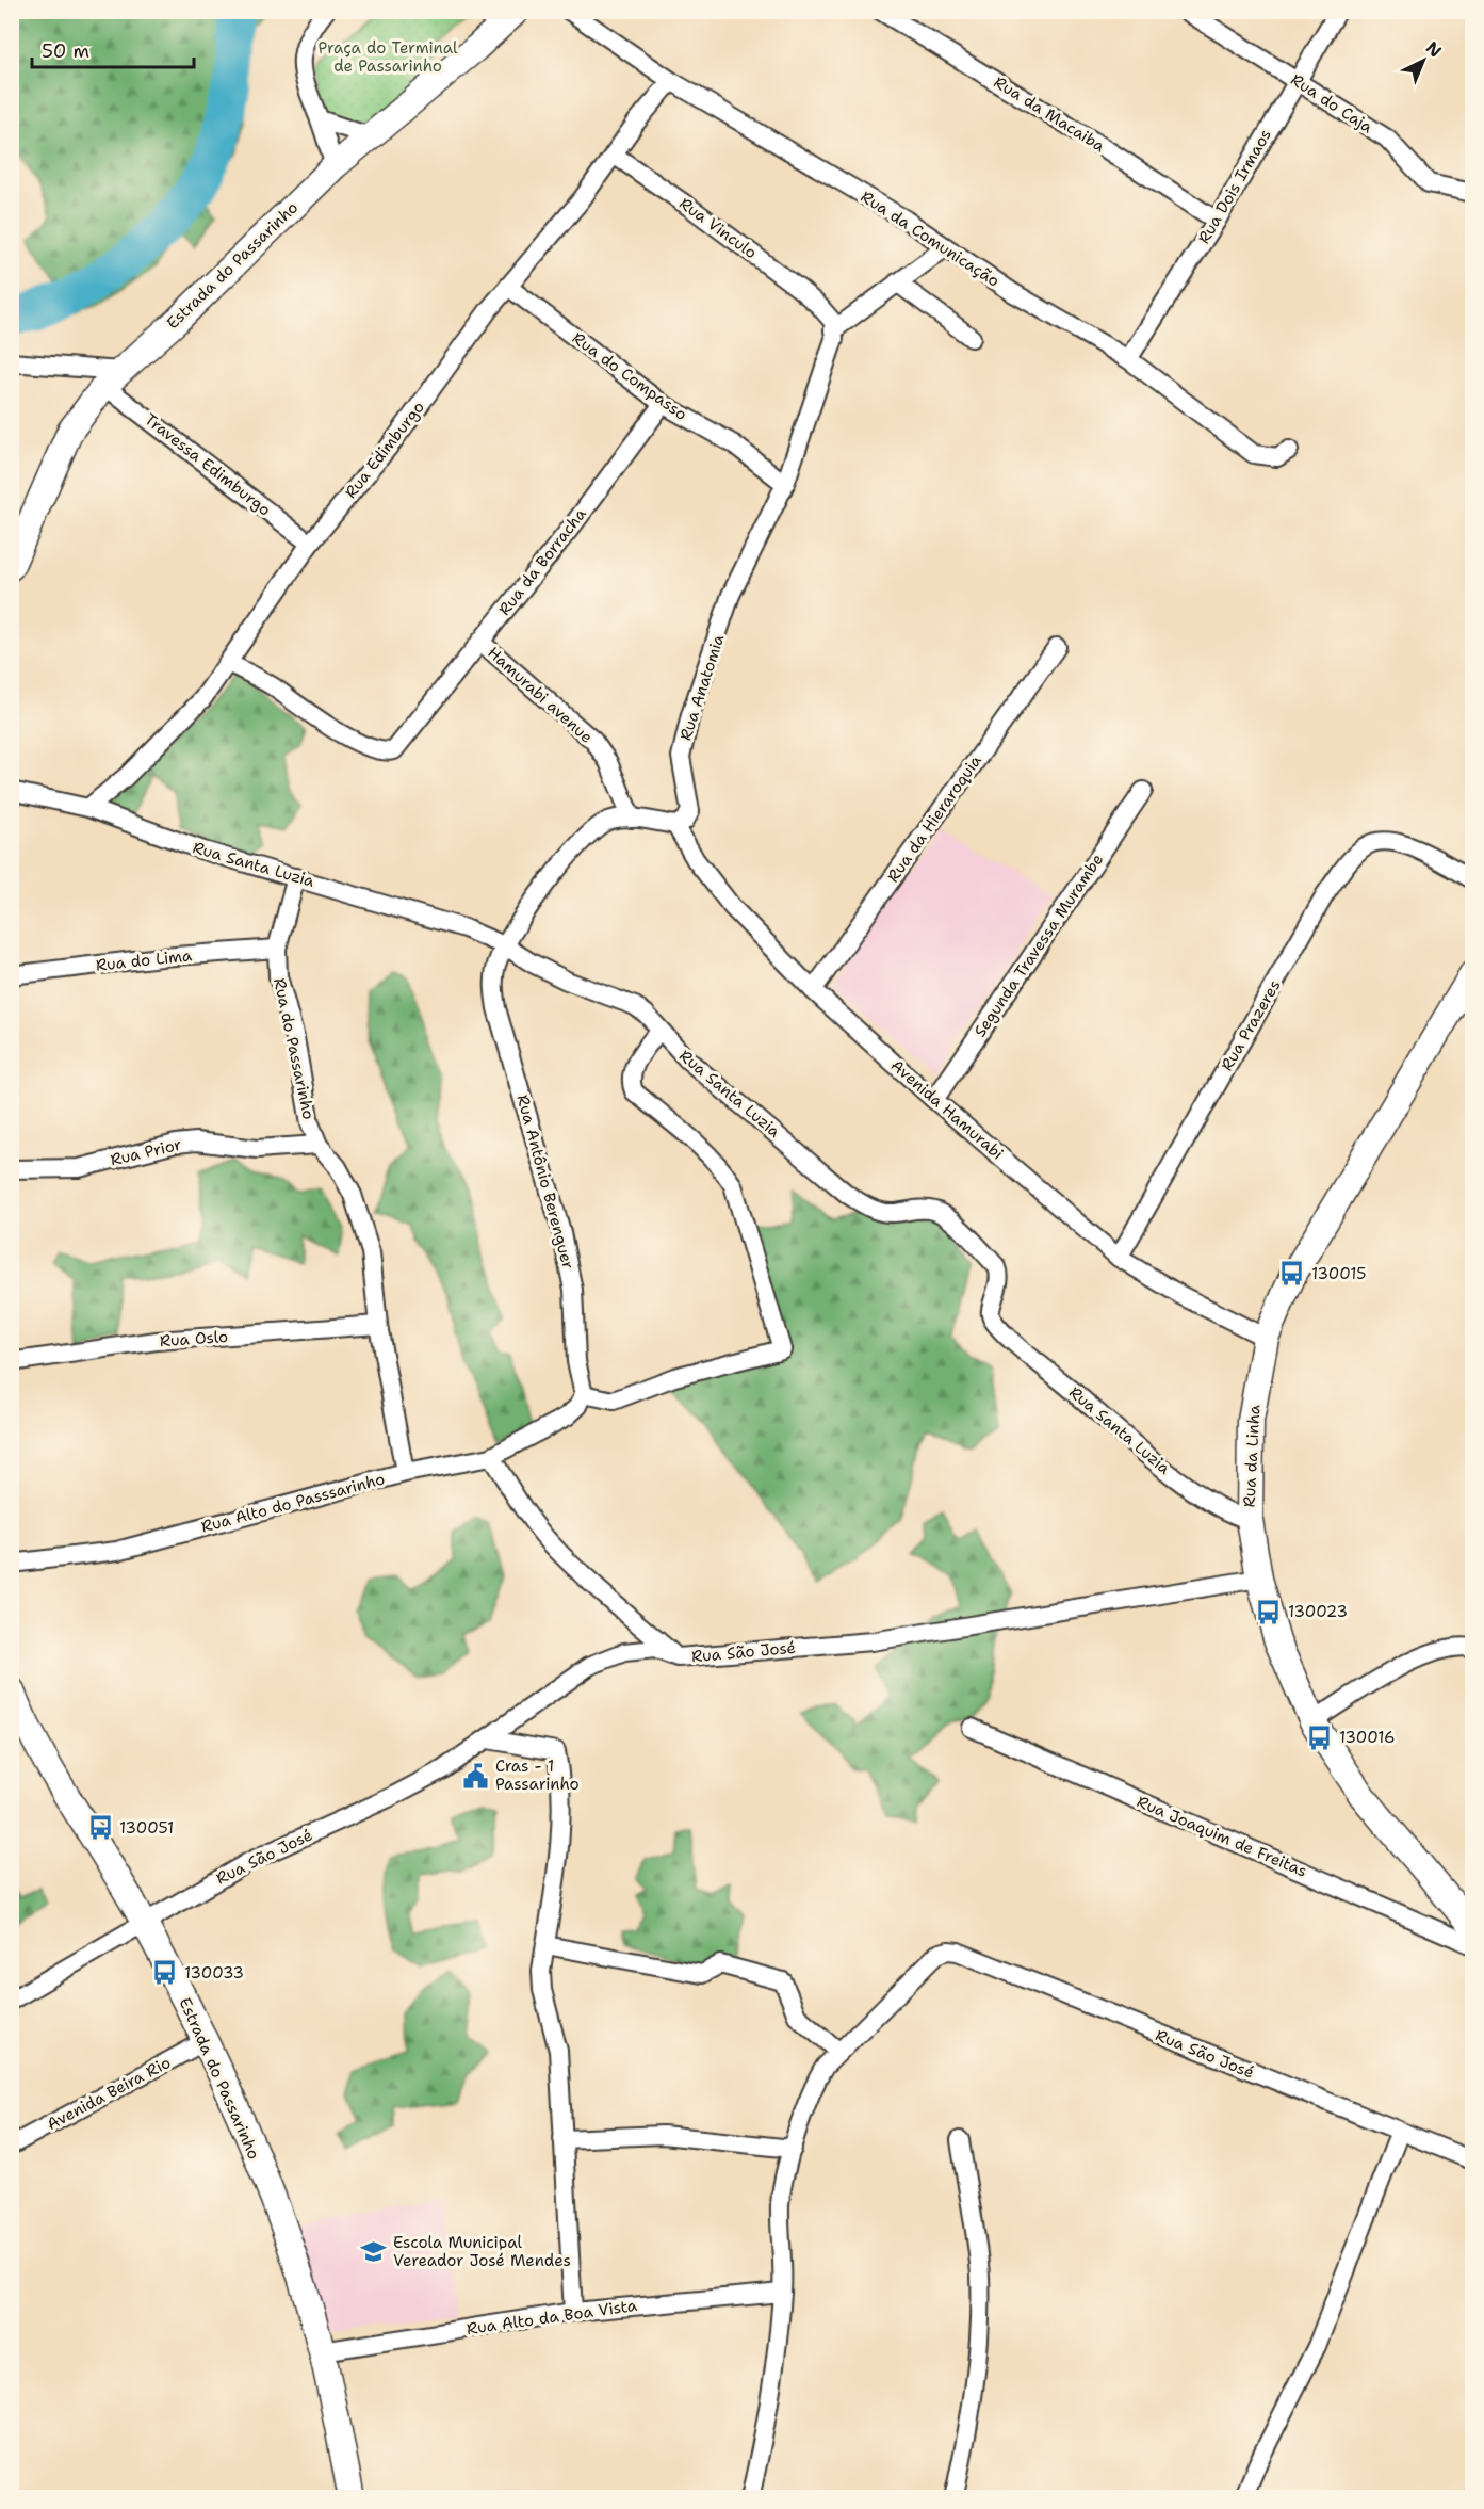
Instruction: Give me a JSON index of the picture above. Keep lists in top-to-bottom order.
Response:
{
  "streets": {
    "street": [
      "Rua do Caja",
      "Rua da Macaiba",
      "Rua Dois Irmaos",
      "Rua Vinculo",
      "Rua da Comunicação",
      "Estrada do Passarinho",
      "Rua do Compasso",
      "Rua Edimburgo",
      "Travessa Edimburgo",
      "Rua da Borracha",
      "Rua Anatomia",
      "Hamurabi avenue",
      "Rua da Hieraroquia",
      "Rua Santa Luzia",
      "Segunda Travessa Murambe",
      "Rua do Lima",
      "Rua Prazeres",
      "Rua do Passarinho",
      "Avenida Hamurabi",
      "Rua Prior",
      "Rua Antônio Berenguer",
      "Rua Oslo",
      "Rua da Linha",
      "Rua Alto do Passsarinho",
      "Rua São José",
      "Rua Joaquim de Freitas",
      "Avenida Beira Rio",
      "Rua Alto da Boa Vista"
    ]
  },
  "crossings": [
    ["Rua do Caja", "Rua Dois Irmaos"],
    ["Rua da Macaiba", "Rua Dois Irmaos"],
    ["Rua Dois Irmaos", "Rua da Comunicação"],
    ["Rua Vinculo", "Rua Edimburgo"],
    ["Rua Vinculo", "Rua Anatomia"],
    ["Rua da Comunicação", "Rua Edimburgo"],
    ["Estrada do Passarinho", "Travessa Edimburgo"],
    ["Estrada do Passarinho", "Rua São José"],
    ["Estrada do Passarinho", "Avenida Beira Rio"],
    ["Estrada do Passarinho", "Rua Alto da Boa Vista"],
    ["Rua do Compasso", "Rua Edimburgo"],
    ["Rua do Compasso", "Rua da Borracha"],
    ["Rua do Compasso", "Rua Anatomia"],
    ["Rua Edimburgo", "Travessa Edimburgo"],
    ["Rua Edimburgo", "Rua da Borracha"],
    ["Rua Edimburgo", "Rua Santa Luzia"],
    ["Rua da Borracha", "Hamurabi avenue"],
    ["Rua Anatomia", "Avenida Hamurabi"],
    ["Rua da Hieraroquia", "Avenida Hamurabi"],
    ["Rua Santa Luzia", "Rua do Passarinho"],
    ["Rua Santa Luzia", "Rua Antônio Berenguer"],
    ["Rua Santa Luzia", "Rua da Linha"],
    ["Segunda Travessa Murambe", "Avenida Hamurabi"],
    ["Rua do Lima", "Rua do Passarinho"],
    ["Rua Prazeres", "Avenida Hamurabi"],
    ["Rua do Passarinho", "Rua Prior"],
    ["Rua do Passarinho", "Rua Oslo"],
    ["Rua do Passarinho", "Rua Alto do Passsarinho"],
    ["Avenida Hamurabi", "Rua da Linha"],
    ["Rua Antônio Berenguer", "Rua Alto do Passsarinho"],
    ["Rua da Linha", "Rua São José"]
  ],
  "parks": ["Praça do Terminal de Passarinho"],
  "places": {
    "bus stop": [
      "130015",
      "130023",
      "130016",
      "130051",
      "130033"
    ],
    "public building": ["Cras - 1 Passarinho"],
    "school or university": ["Escola Municipal Vereador José Mendes"]
  },
  "scale_bar": "50 m",
  "north": "top right"
}
